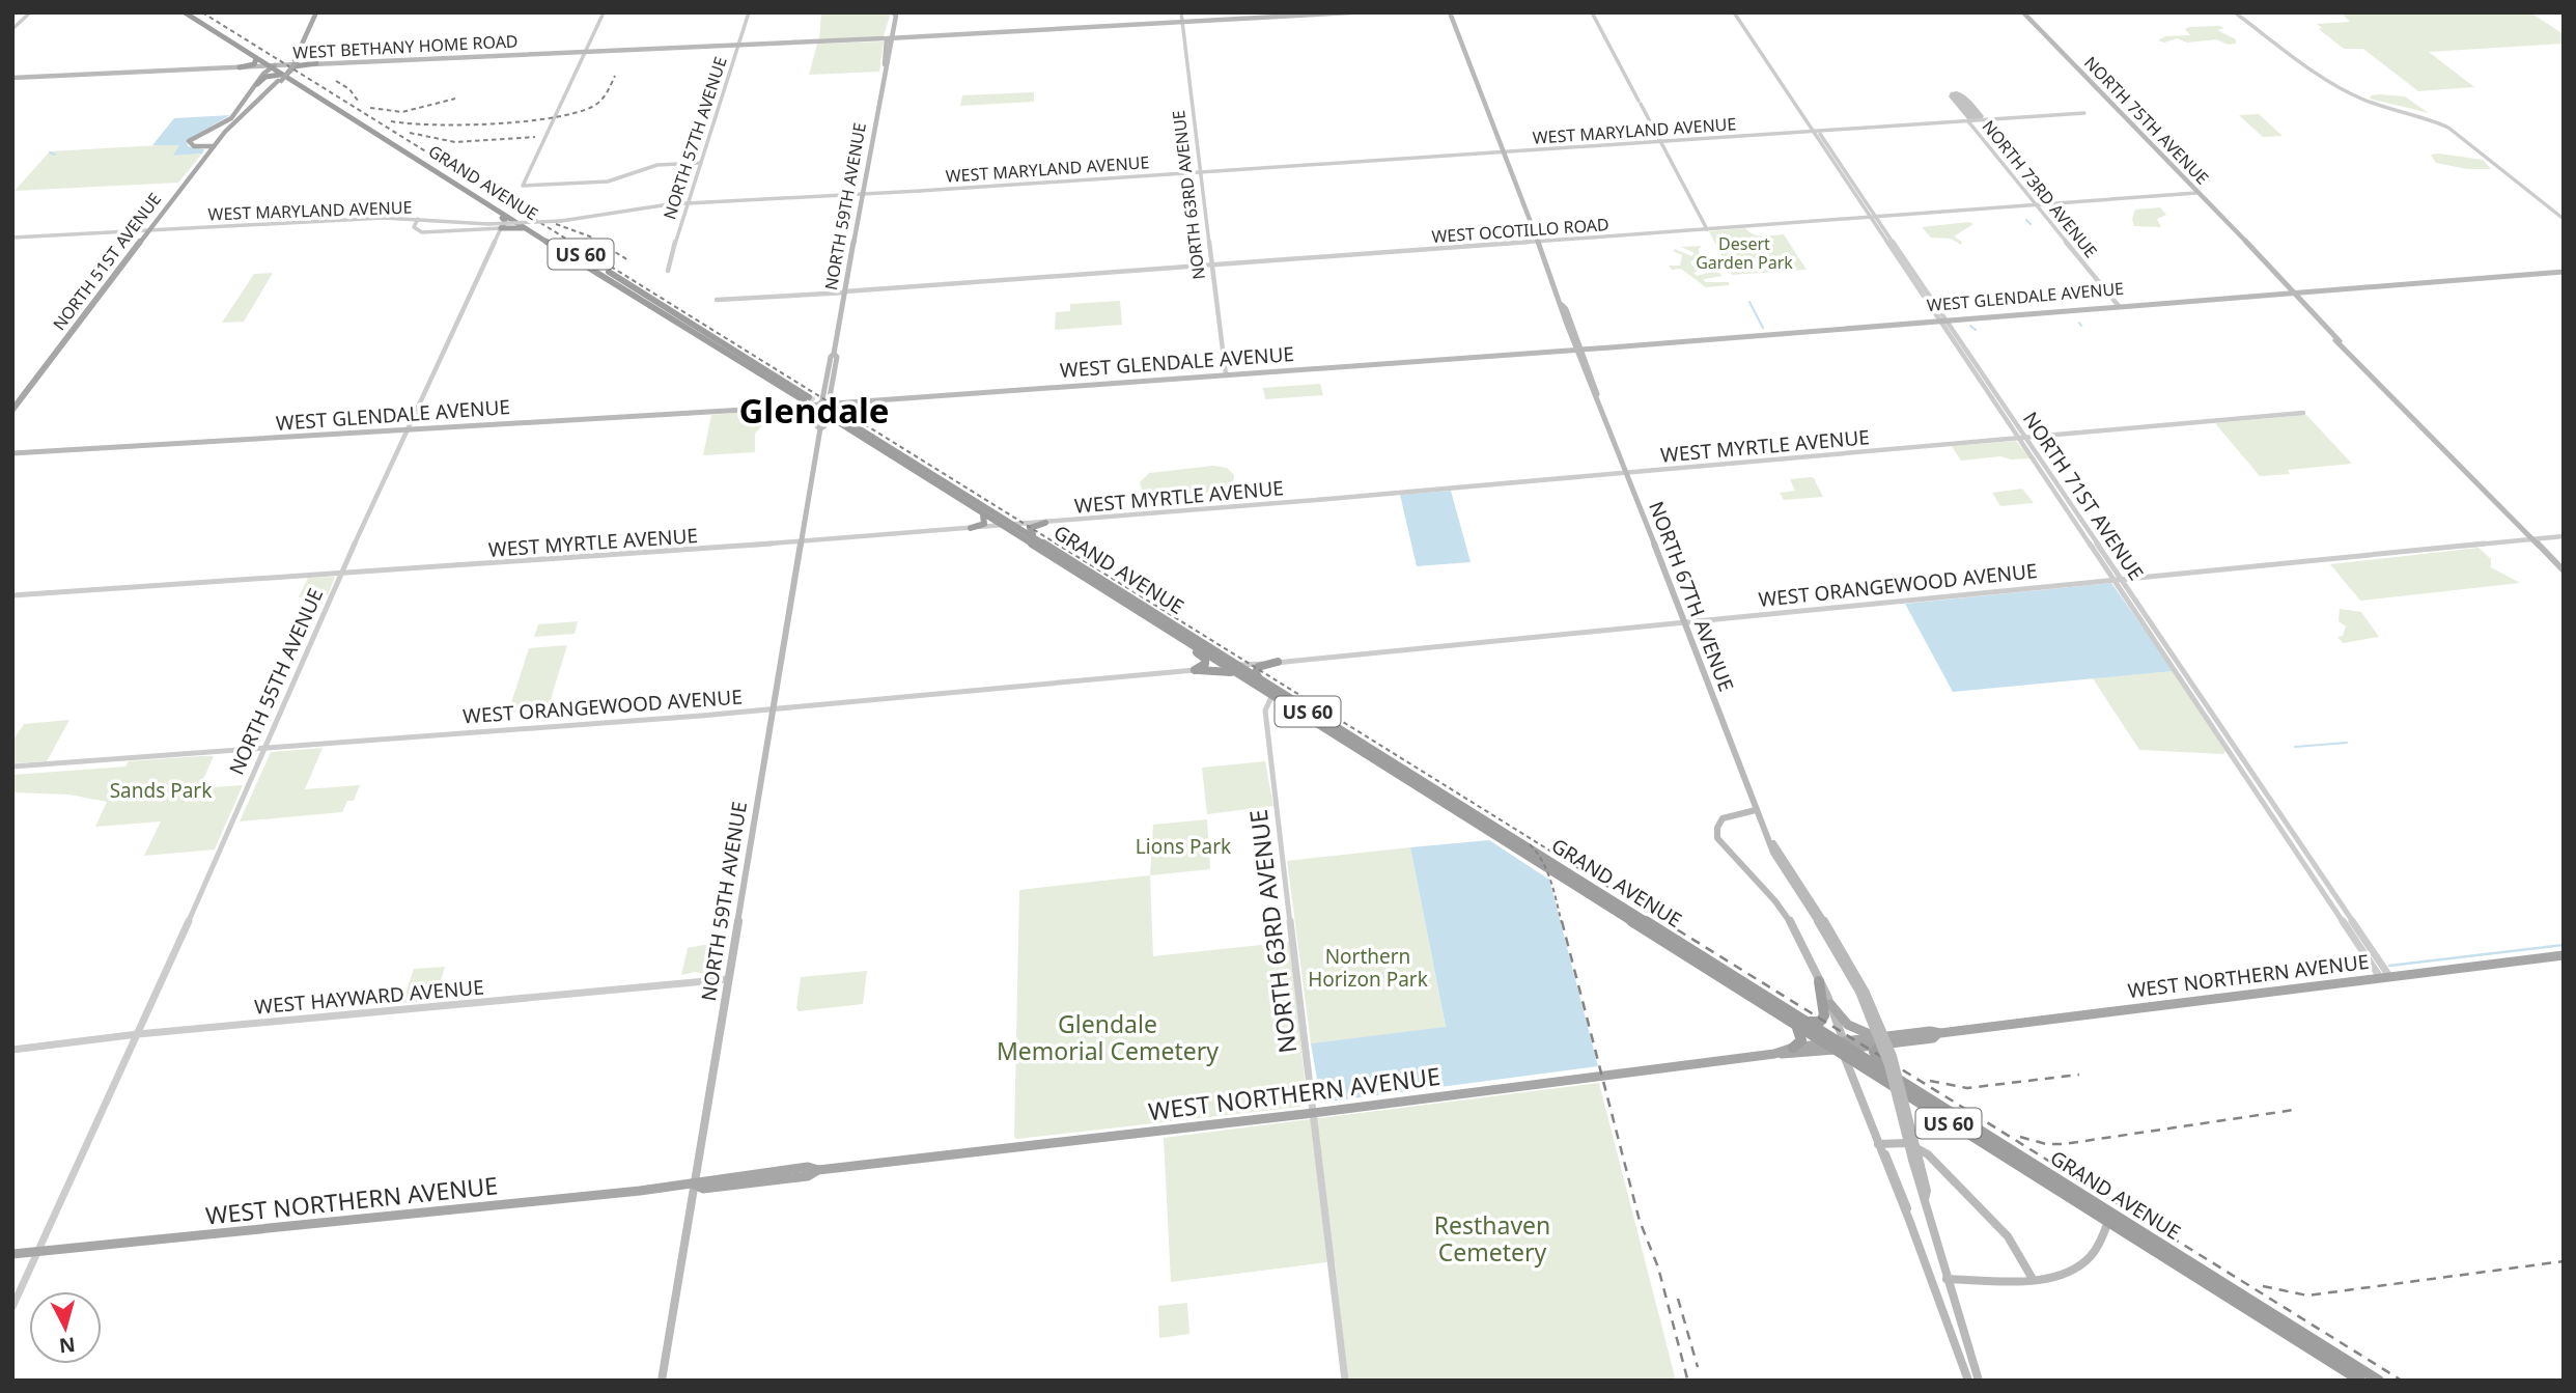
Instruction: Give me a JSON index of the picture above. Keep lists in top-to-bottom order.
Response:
{
  "streets": {
    "highway": ["GRAND AVENUE", "US 60"],
    "main road": [
      "WEST BETHANY HOME ROAD",
      "NORTH 75TH AVENUE",
      "NORTH 59TH AVENUE",
      "NORTH 51ST AVENUE",
      "WEST GLENDALE AVENUE",
      "NORTH 67TH AVENUE",
      "WEST NORTHERN AVENUE"
    ],
    "street": [
      "WEST MARYLAND AVENUE",
      "NORTH 57TH AVENUE",
      "NORTH 73RD AVENUE",
      "NORTH 63RD AVENUE",
      "WEST OCOTILLO ROAD",
      "WEST MYRTLE AVENUE",
      "NORTH 71ST AVENUE",
      "WEST ORANGEWOOD AVENUE",
      "NORTH 55TH AVENUE",
      "WEST HAYWARD AVENUE"
    ]
  },
  "crossings": [
    ["WEST BETHANY HOME ROAD", "NORTH 57TH AVENUE"],
    ["WEST BETHANY HOME ROAD", "GRAND AVENUE"],
    ["WEST BETHANY HOME ROAD", "NORTH 63RD AVENUE"],
    ["WEST BETHANY HOME ROAD", "NORTH 59TH AVENUE"],
    ["NORTH 75TH AVENUE", "WEST OCOTILLO ROAD"],
    ["NORTH 75TH AVENUE", "WEST GLENDALE AVENUE"],
    ["NORTH 75TH AVENUE", "WEST ORANGEWOOD AVENUE"],
    ["WEST MARYLAND AVENUE", "NORTH 57TH AVENUE"],
    ["WEST MARYLAND AVENUE", "NORTH 73RD AVENUE"],
    ["WEST MARYLAND AVENUE", "NORTH 63RD AVENUE"],
    ["WEST MARYLAND AVENUE", "NORTH 59TH AVENUE"],
    ["WEST MARYLAND AVENUE", "NORTH 51ST AVENUE"],
    ["WEST MARYLAND AVENUE", "NORTH 71ST AVENUE"],
    ["WEST MARYLAND AVENUE", "NORTH 67TH AVENUE"],
    ["GRAND AVENUE", "NORTH 63RD AVENUE"],
    ["GRAND AVENUE", "NORTH 51ST AVENUE"],
    ["GRAND AVENUE", "WEST GLENDALE AVENUE"],
    ["GRAND AVENUE", "WEST MYRTLE AVENUE"],
    ["GRAND AVENUE", "WEST ORANGEWOOD AVENUE"],
    ["GRAND AVENUE", "WEST NORTHERN AVENUE"],
    ["NORTH 73RD AVENUE", "WEST OCOTILLO ROAD"],
    ["NORTH 73RD AVENUE", "WEST GLENDALE AVENUE"],
    ["NORTH 63RD AVENUE", "WEST OCOTILLO ROAD"],
    ["NORTH 63RD AVENUE", "WEST GLENDALE AVENUE"],
    ["NORTH 63RD AVENUE", "WEST NORTHERN AVENUE"],
    ["NORTH 59TH AVENUE", "WEST OCOTILLO ROAD"],
    ["NORTH 59TH AVENUE", "WEST GLENDALE AVENUE"],
    ["NORTH 59TH AVENUE", "WEST MYRTLE AVENUE"],
    ["NORTH 59TH AVENUE", "WEST ORANGEWOOD AVENUE"],
    ["NORTH 59TH AVENUE", "WEST NORTHERN AVENUE"],
    ["NORTH 59TH AVENUE", "WEST HAYWARD AVENUE"],
    ["WEST OCOTILLO ROAD", "NORTH 71ST AVENUE"],
    ["WEST OCOTILLO ROAD", "NORTH 67TH AVENUE"],
    ["WEST GLENDALE AVENUE", "NORTH 71ST AVENUE"],
    ["WEST GLENDALE AVENUE", "NORTH 67TH AVENUE"],
    ["WEST GLENDALE AVENUE", "NORTH 55TH AVENUE"],
    ["WEST MYRTLE AVENUE", "NORTH 71ST AVENUE"],
    ["WEST MYRTLE AVENUE", "NORTH 67TH AVENUE"],
    ["WEST MYRTLE AVENUE", "NORTH 55TH AVENUE"],
    ["NORTH 71ST AVENUE", "WEST ORANGEWOOD AVENUE"],
    ["NORTH 71ST AVENUE", "WEST NORTHERN AVENUE"],
    ["WEST ORANGEWOOD AVENUE", "NORTH 67TH AVENUE"],
    ["WEST ORANGEWOOD AVENUE", "NORTH 55TH AVENUE"],
    ["NORTH 55TH AVENUE", "WEST NORTHERN AVENUE"],
    ["NORTH 55TH AVENUE", "WEST HAYWARD AVENUE"]
  ],
  "districts": ["Glendale"],
  "parks": [
    "Desert Garden Park",
    "Sands Park",
    "Lions Park",
    "Northern Horizon Park",
    "Glendale Memorial Cemetery",
    "Resthaven Cemetery"
  ],
  "north": "bottom"
}
